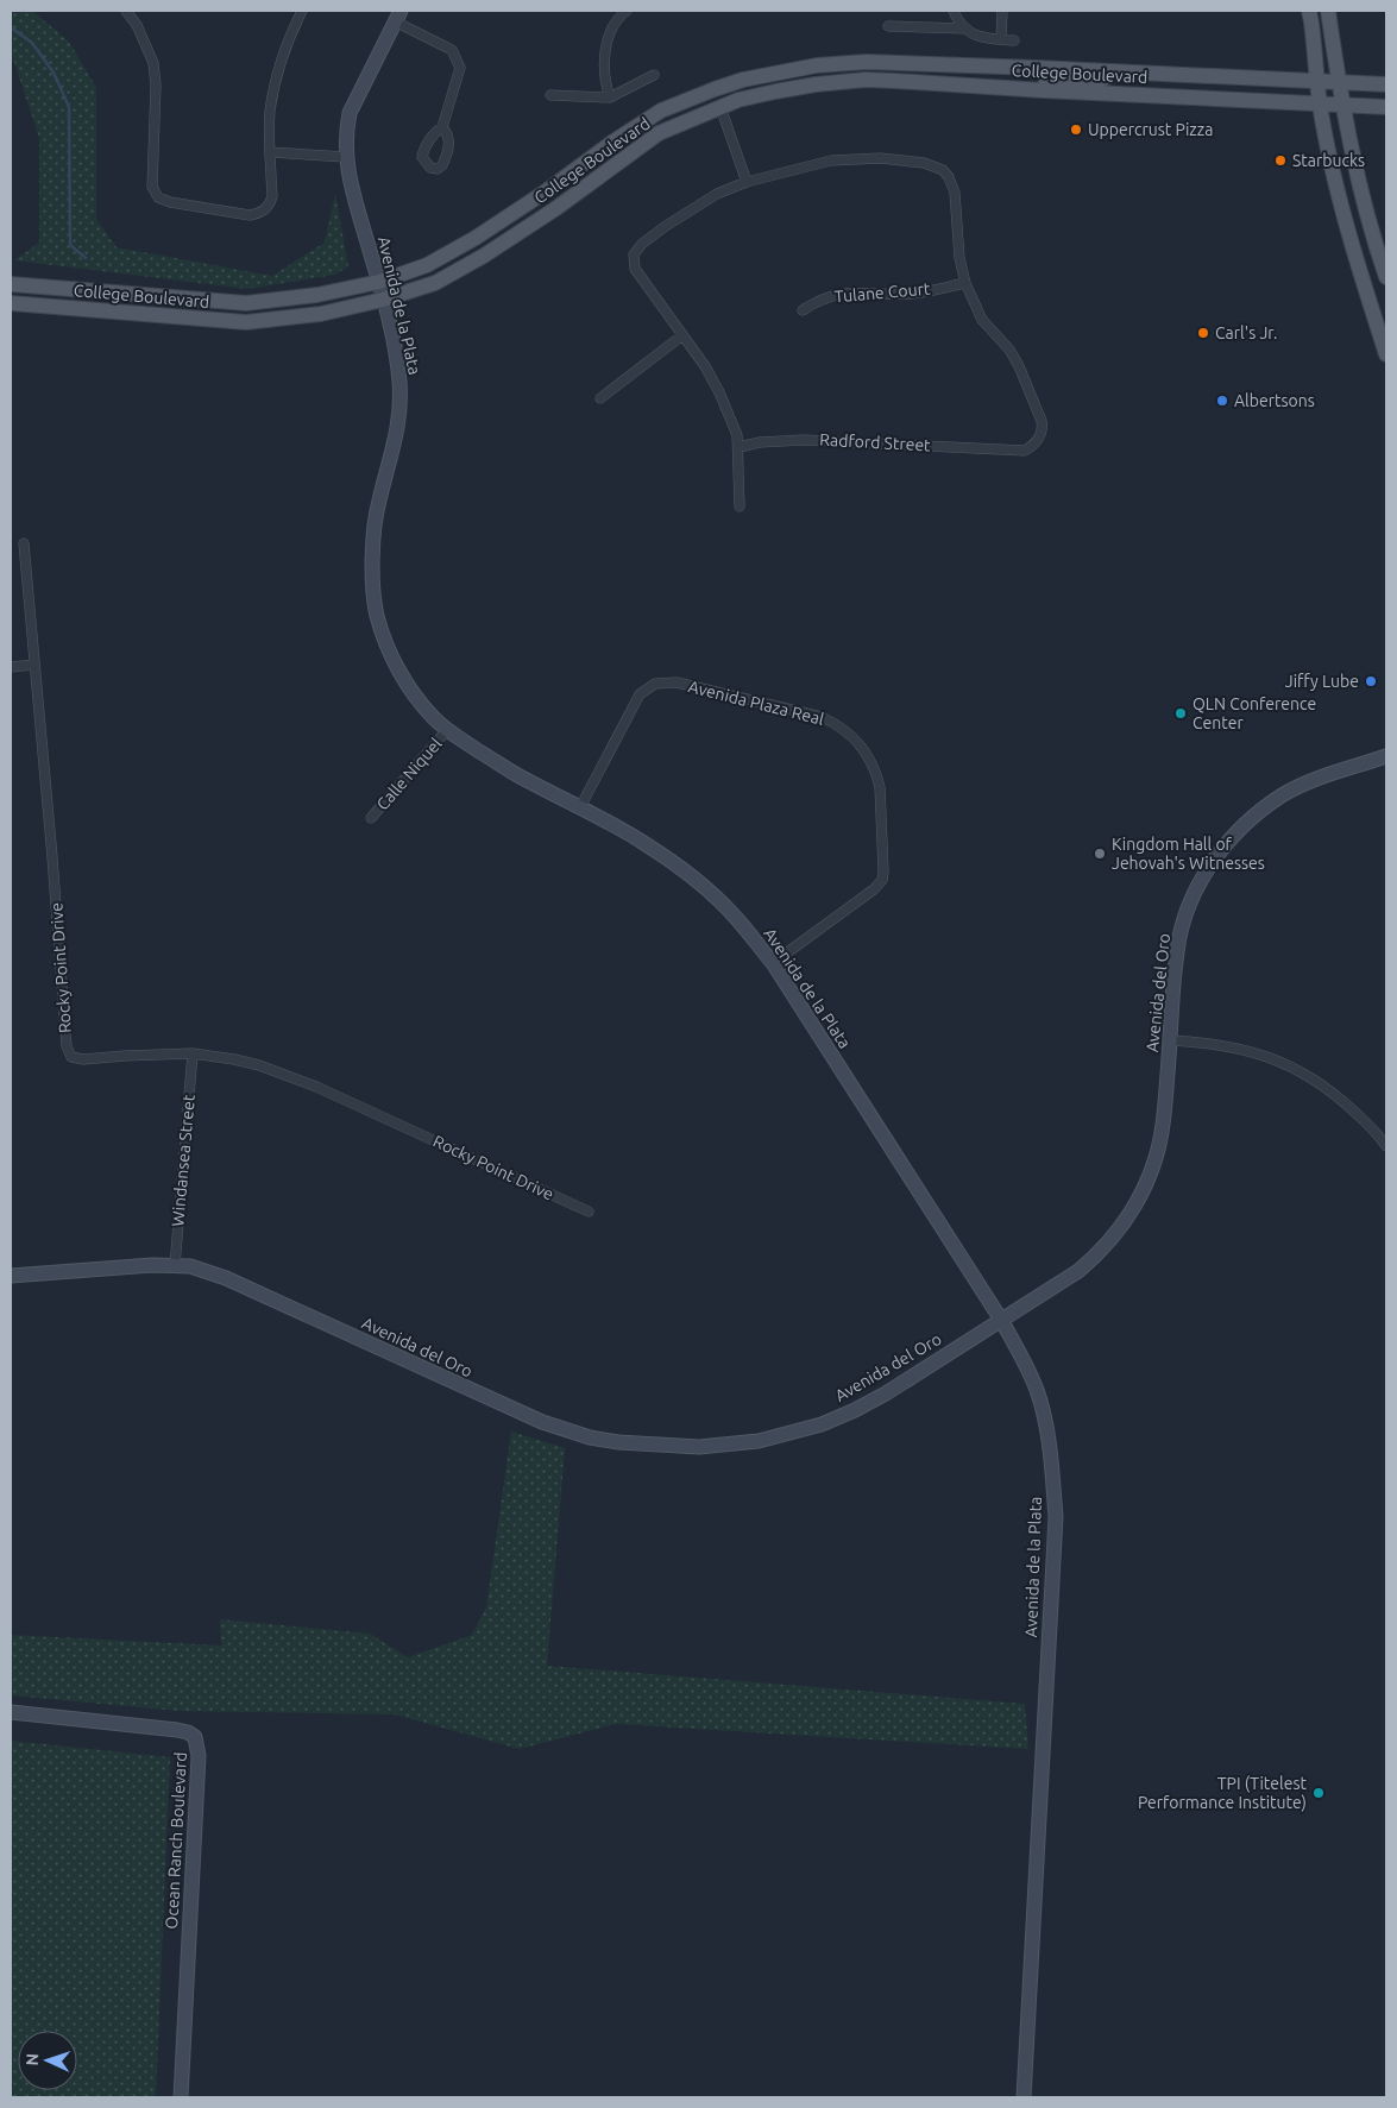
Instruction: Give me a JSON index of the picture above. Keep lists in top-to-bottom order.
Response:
{
  "streets": {
    "main road": ["College Boulevard"],
    "street": [
      "Tulane Court",
      "Avenida de la Plata",
      "Radford Street",
      "Avenida Plaza Real",
      "Calle Niquel",
      "Rocky Point Drive",
      "Avenida del Oro",
      "Windansea Street",
      "Ocean Ranch Boulevard"
    ]
  },
  "crossings": [
    ["College Boulevard", "Avenida de la Plata"],
    ["Tulane Court", "Radford Street"],
    ["Avenida de la Plata", "Avenida Plaza Real"],
    ["Avenida de la Plata", "Calle Niquel"],
    ["Avenida de la Plata", "Avenida del Oro"],
    ["Rocky Point Drive", "Windansea Street"],
    ["Avenida del Oro", "Windansea Street"]
  ],
  "places": [
    "Uppercrust Pizza",
    "Starbucks",
    "Carl's Jr.",
    "Albertsons",
    "Jiffy Lube",
    "QLN Conference Center",
    "Kingdom Hall of Jehovah's Witnesses",
    "TPI (Titelest Performance Institute)"
  ],
  "north": "left"
}
